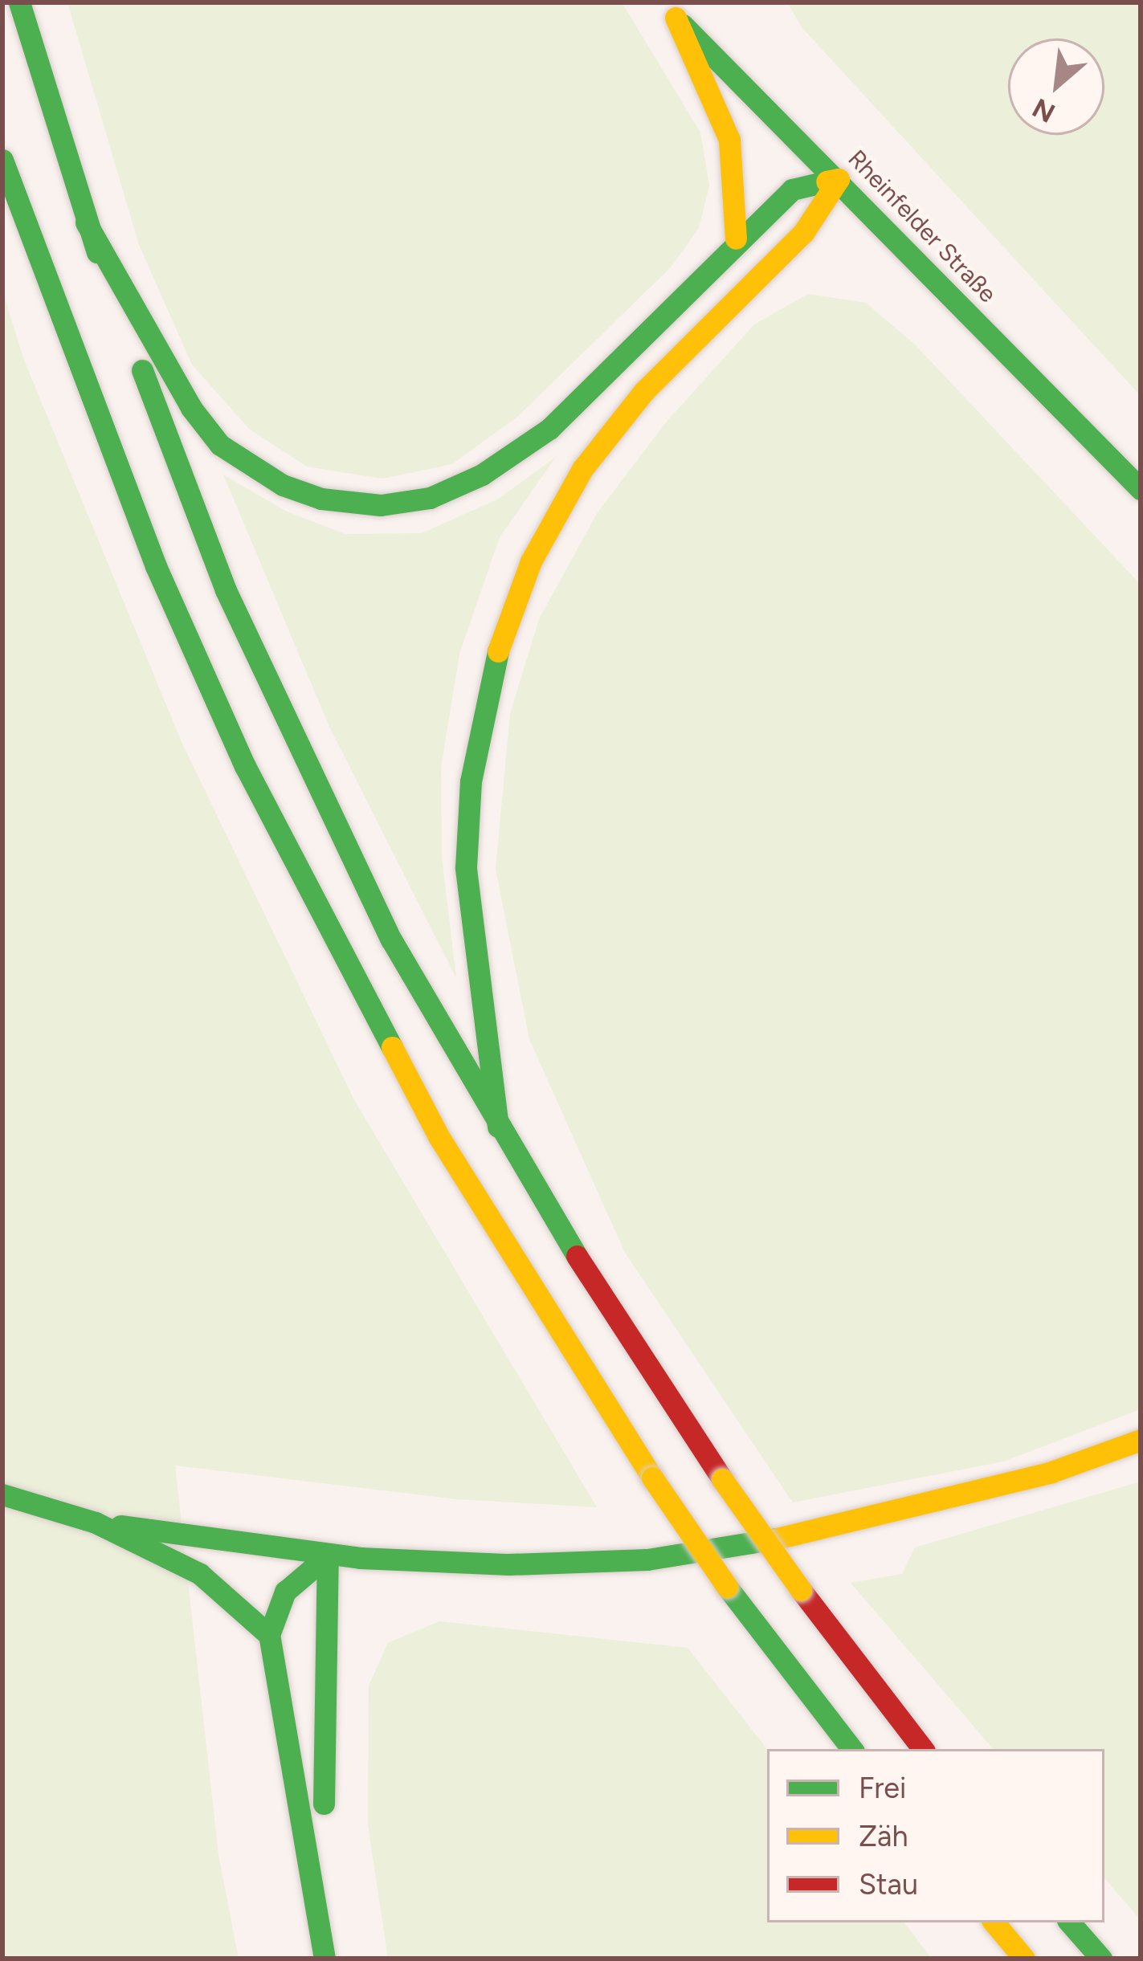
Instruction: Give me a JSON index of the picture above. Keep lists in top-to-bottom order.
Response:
{
  "streets": {
    "main road": ["Rheinfelder Straße"]
  },
  "legend": ["Frei", "Zäh", "Stau"],
  "north": "bottom left"
}
